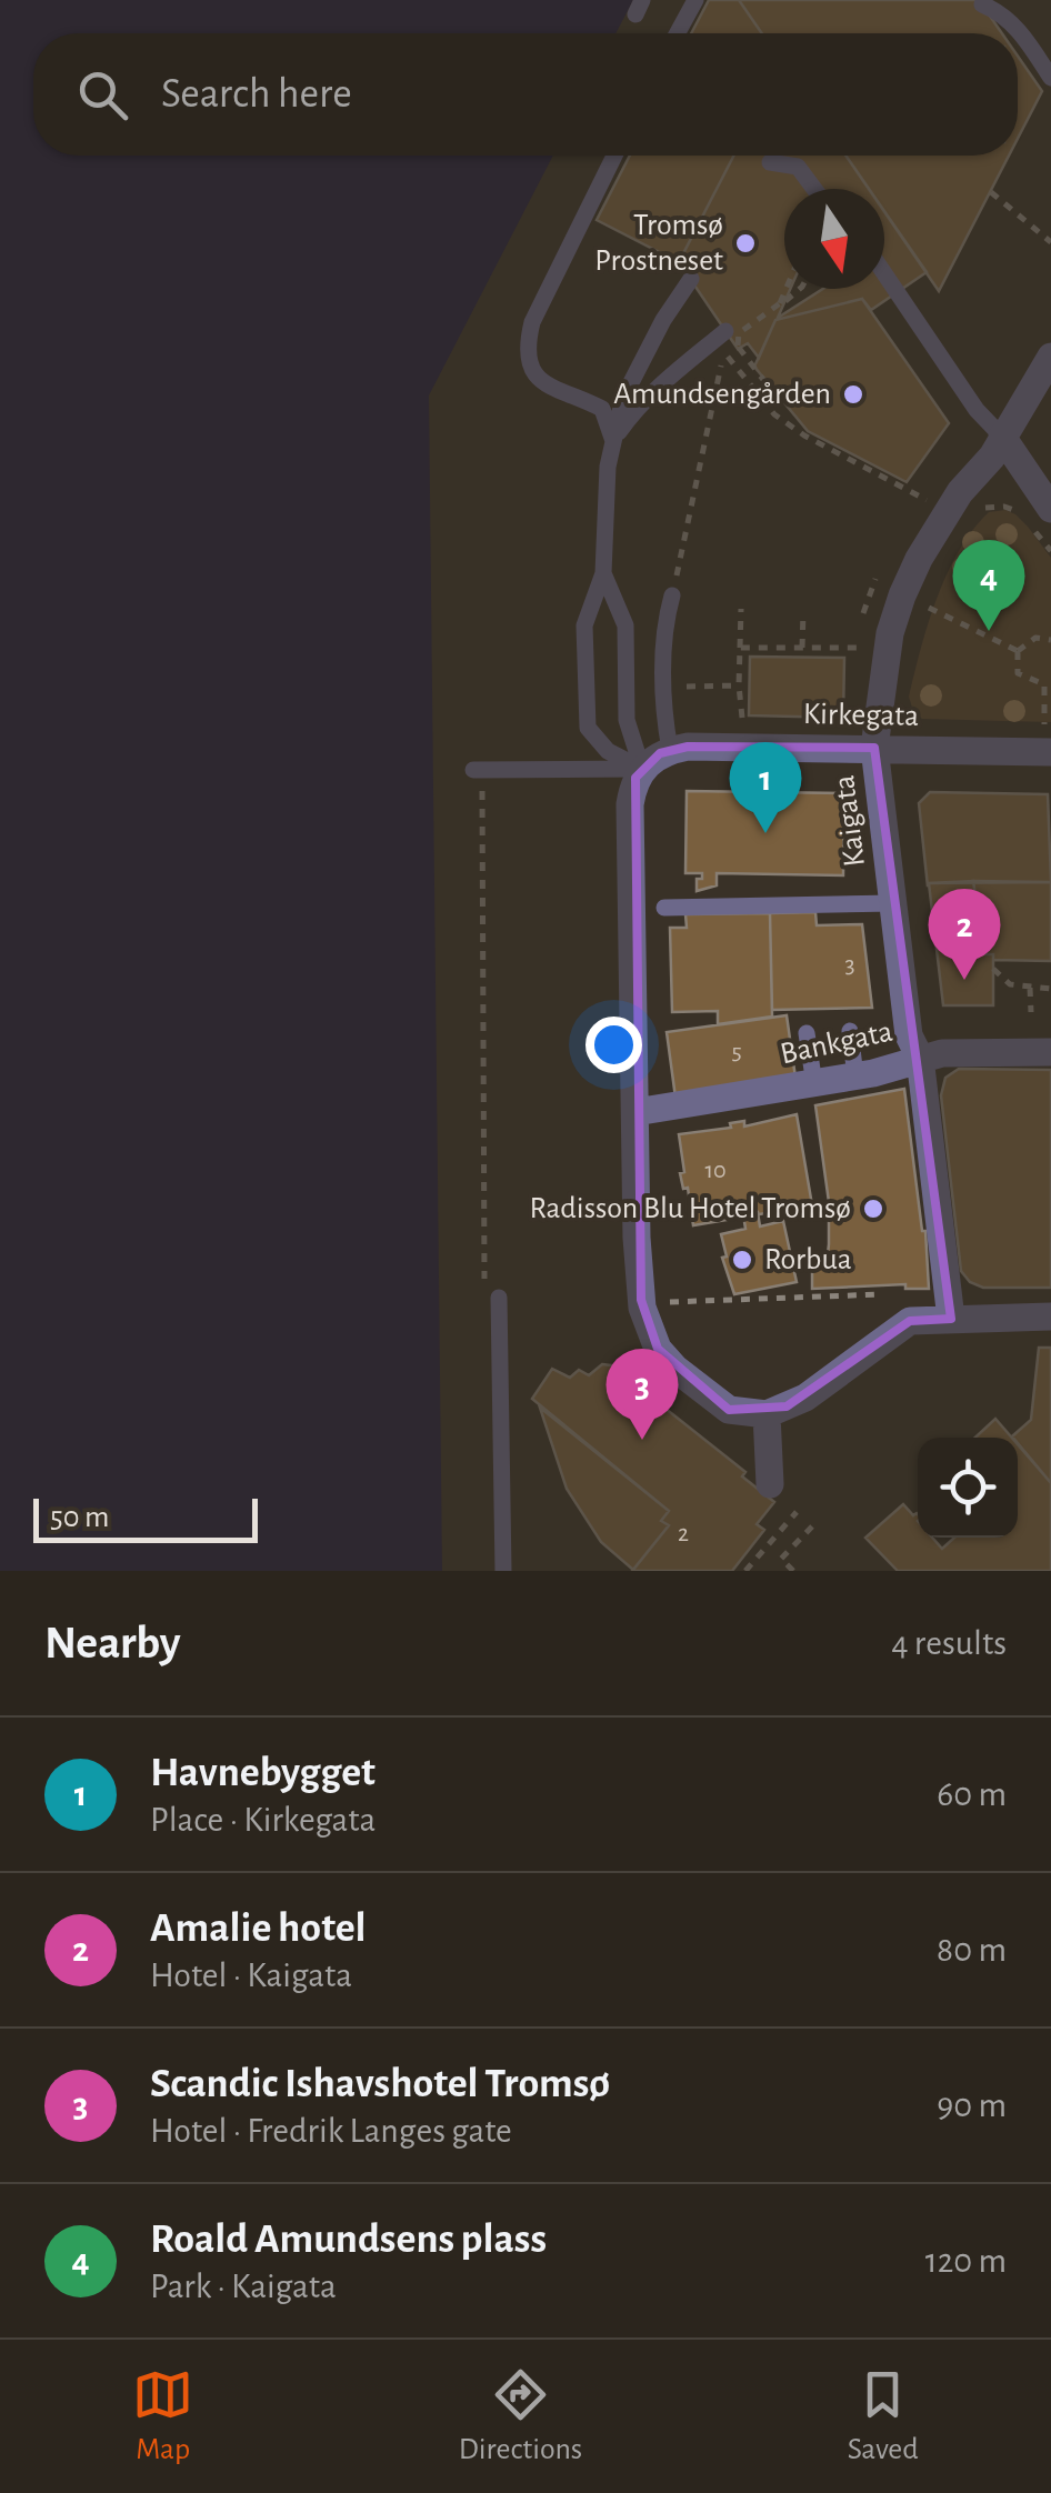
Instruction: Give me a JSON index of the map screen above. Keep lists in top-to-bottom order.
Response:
{
  "streets": {
    "street": ["Kirkegata", "Kaigata", "Bankgata"]
  },
  "crossings": [
    ["Kirkegata", "Kaigata"],
    ["Kaigata", "Bankgata"]
  ],
  "places": [
    "Tromsø Prostneset",
    "Amundsengården",
    "Radisson Blu Hotel Tromsø",
    "Rorbua"
  ],
  "house_numbers": [
    "3",
    "5",
    "10",
    "2"
  ],
  "scale_bar": "50 m",
  "north": "bottom",
  "page": {
    "search": "Search here",
    "pins": [
      "4",
      "1",
      "2",
      "3"
    ],
    "scale": "50 m",
    "heading": ["Nearby", "4 results"],
    "list": [
      {
        "mark": "1",
        "name": "Havnebygget",
        "note": "Place · Kirkegata",
        "value": "60 m"
      },
      {
        "mark": "2",
        "name": "Amalie hotel",
        "note": "Hotel · Kaigata",
        "value": "80 m"
      },
      {
        "mark": "3",
        "name": "Scandic Ishavshotel Tromsø",
        "note": "Hotel · Fredrik Langes gate",
        "value": "90 m"
      },
      {
        "mark": "4",
        "name": "Roald Amundsens plass",
        "note": "Park · Kaigata",
        "value": "120 m"
      }
    ],
    "nav": ["Map", "Directions", "Saved"]
  }
}
